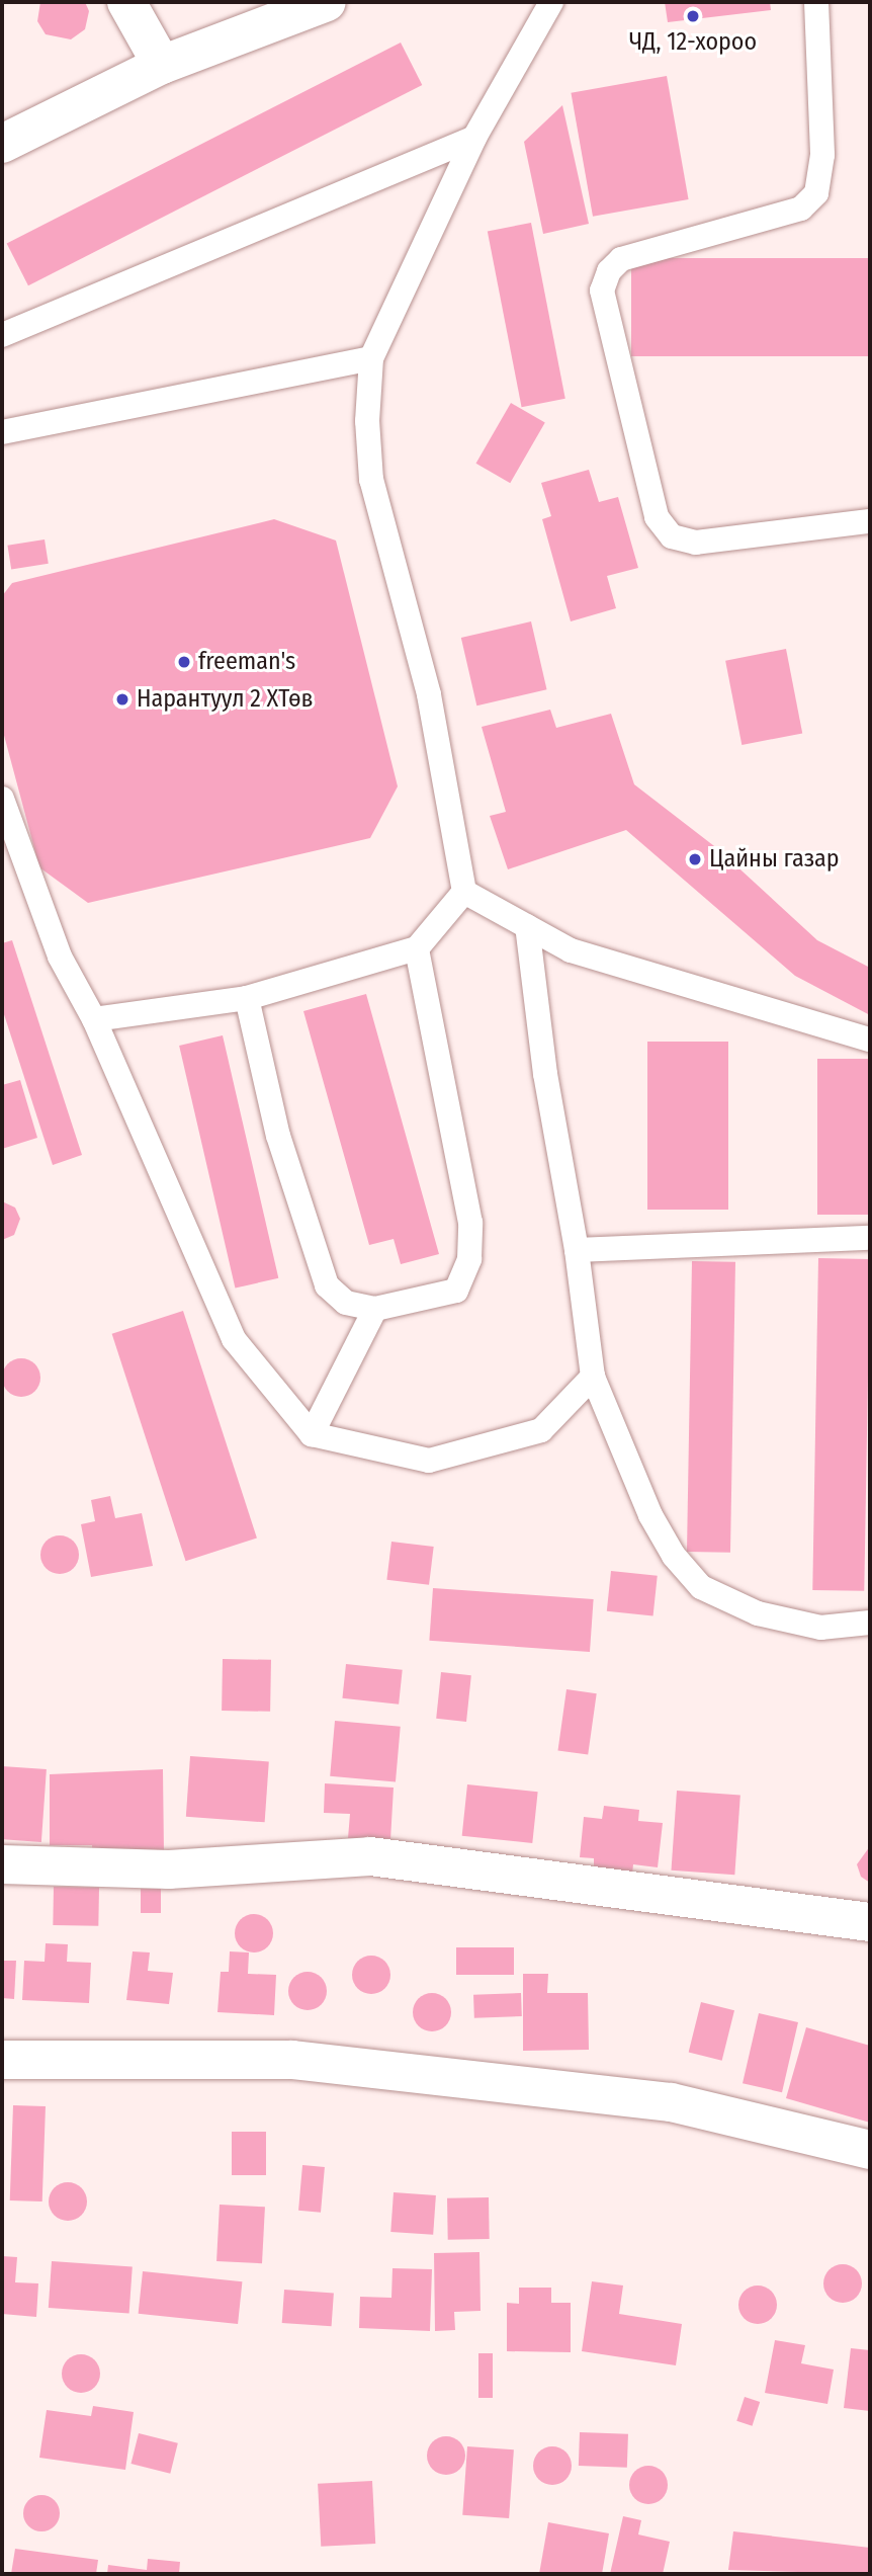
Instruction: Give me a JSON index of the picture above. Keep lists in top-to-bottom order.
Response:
{
  "places": [
    "ЧД, 12-хороо",
    "freeman's",
    "Нарантуул 2 ХТөв",
    "Цайны газар"
  ]
}
